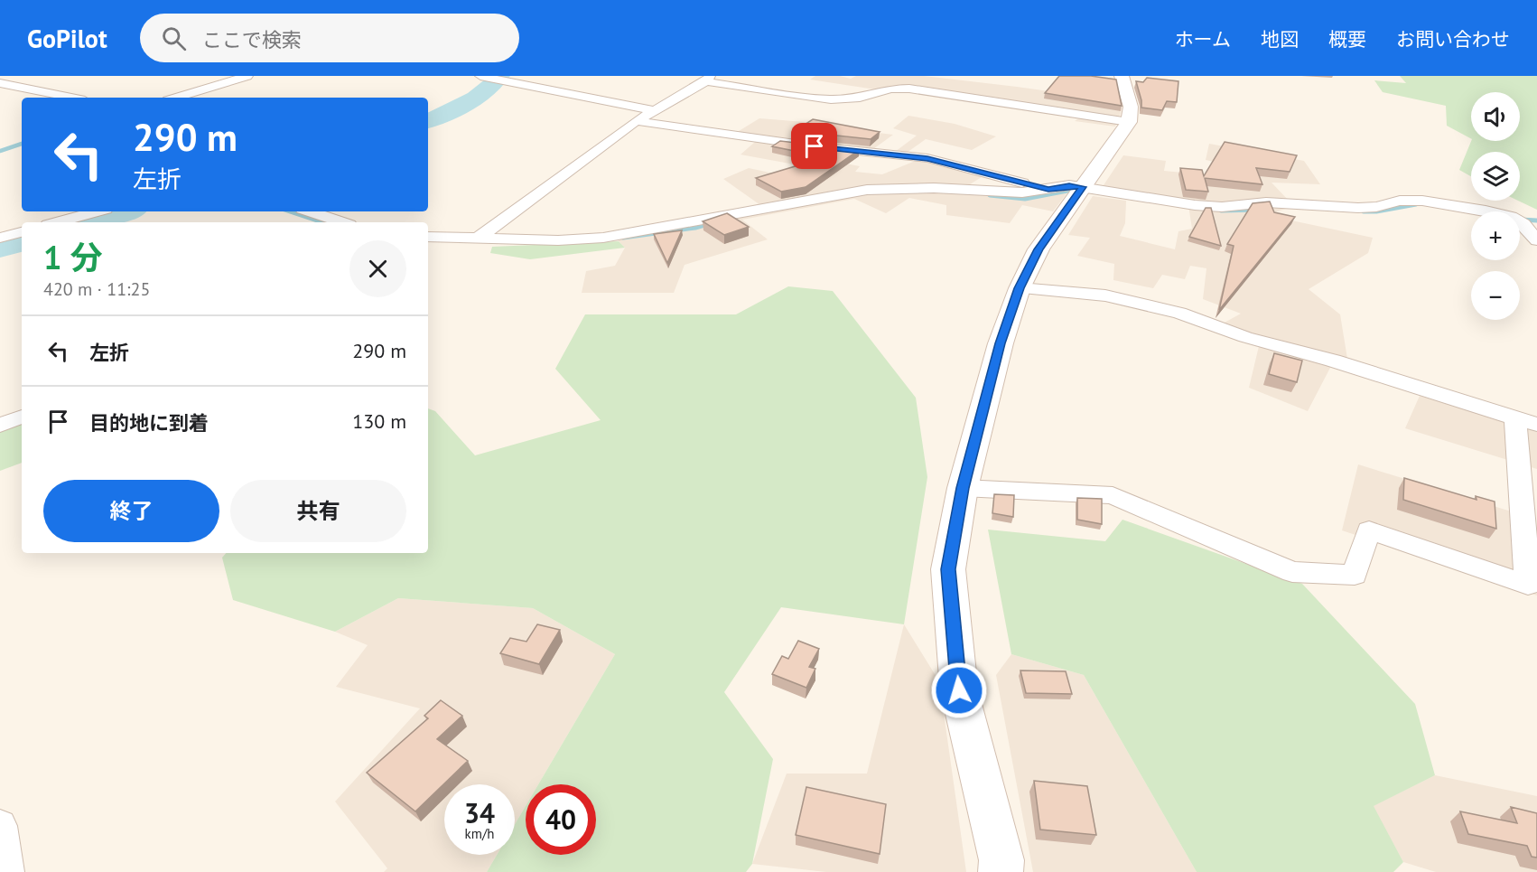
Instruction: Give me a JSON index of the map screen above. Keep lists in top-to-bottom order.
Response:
{
  "page": {
    "header": "GoPilot",
    "search": "ここで検索",
    "nav": [
      "ホーム",
      "地図",
      "概要",
      "お問い合わせ"
    ],
    "map_buttons": ["+", "−"],
    "turn": ["290 m", "左折"],
    "heading": ["1 分", "420 m · 11:25"],
    "list": [
      {
        "name": "左折",
        "value": "290 m"
      },
      {
        "name": "目的地に到着",
        "value": "130 m"
      }
    ],
    "buttons": ["終了", "共有"],
    "speed": "34 km/h",
    "limit": "40"
  }
}
